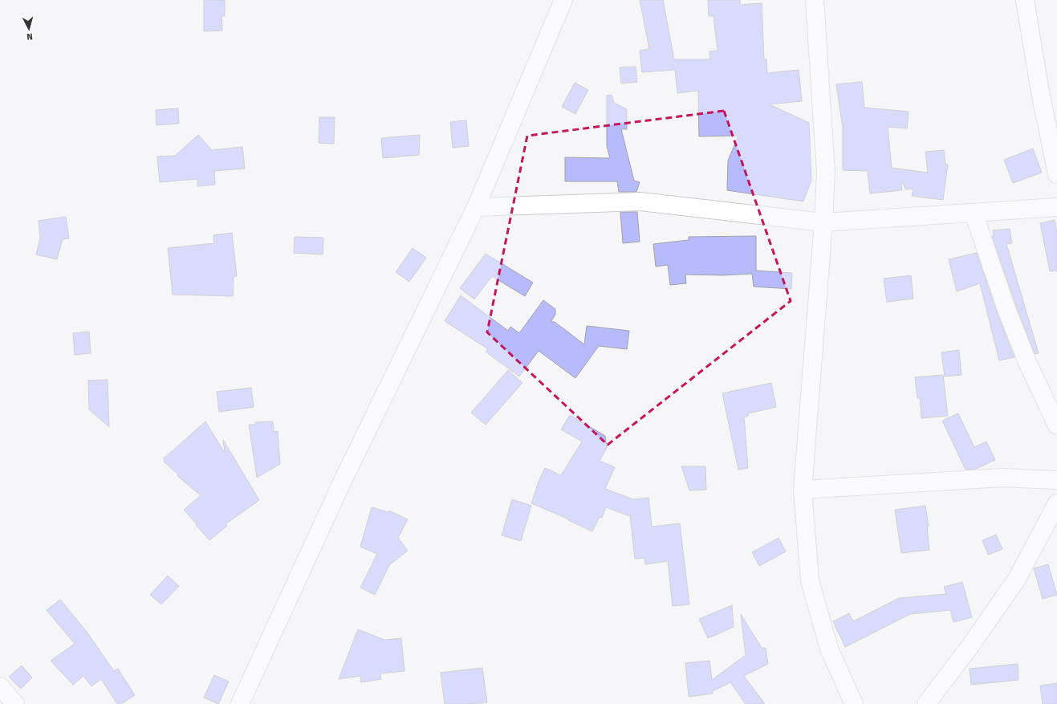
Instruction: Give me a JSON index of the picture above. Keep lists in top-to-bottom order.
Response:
{
  "north": "bottom"
}
